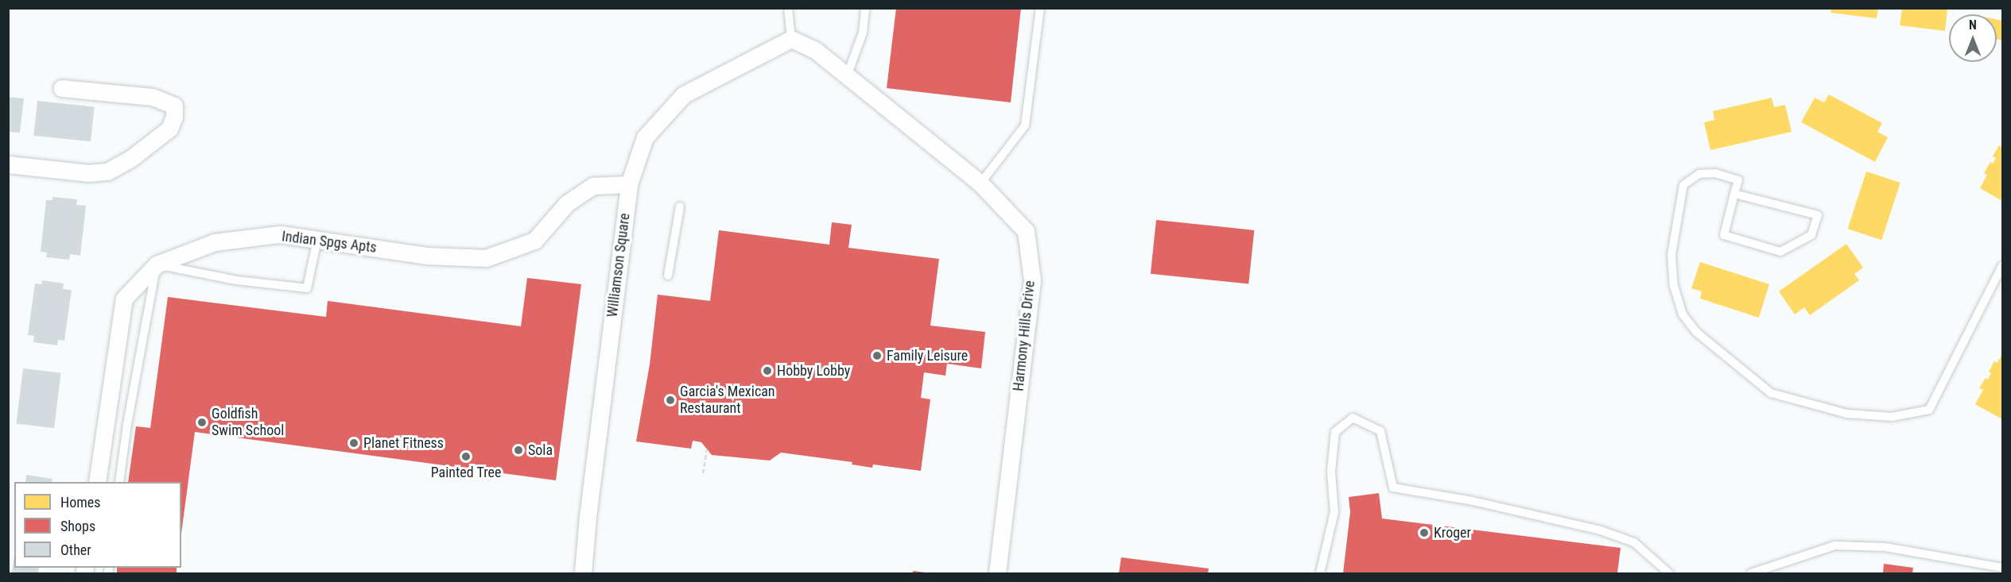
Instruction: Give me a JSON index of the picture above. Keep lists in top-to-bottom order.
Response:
{
  "streets": {
    "street": ["Indian Spgs Apts", "Williamson Square", "Harmony Hills Drive"]
  },
  "crossings": [
    ["Indian Spgs Apts", "Williamson Square"],
    ["Williamson Square", "Harmony Hills Drive"]
  ],
  "places": [
    "Family Leisure",
    "Hobby Lobby",
    "Garcia's Mexican Restaurant",
    "Goldfish Swim School",
    "Planet Fitness",
    "Sola",
    "Painted Tree",
    "Kroger"
  ],
  "legend": ["Homes", "Shops", "Other"],
  "north": "top"
}
